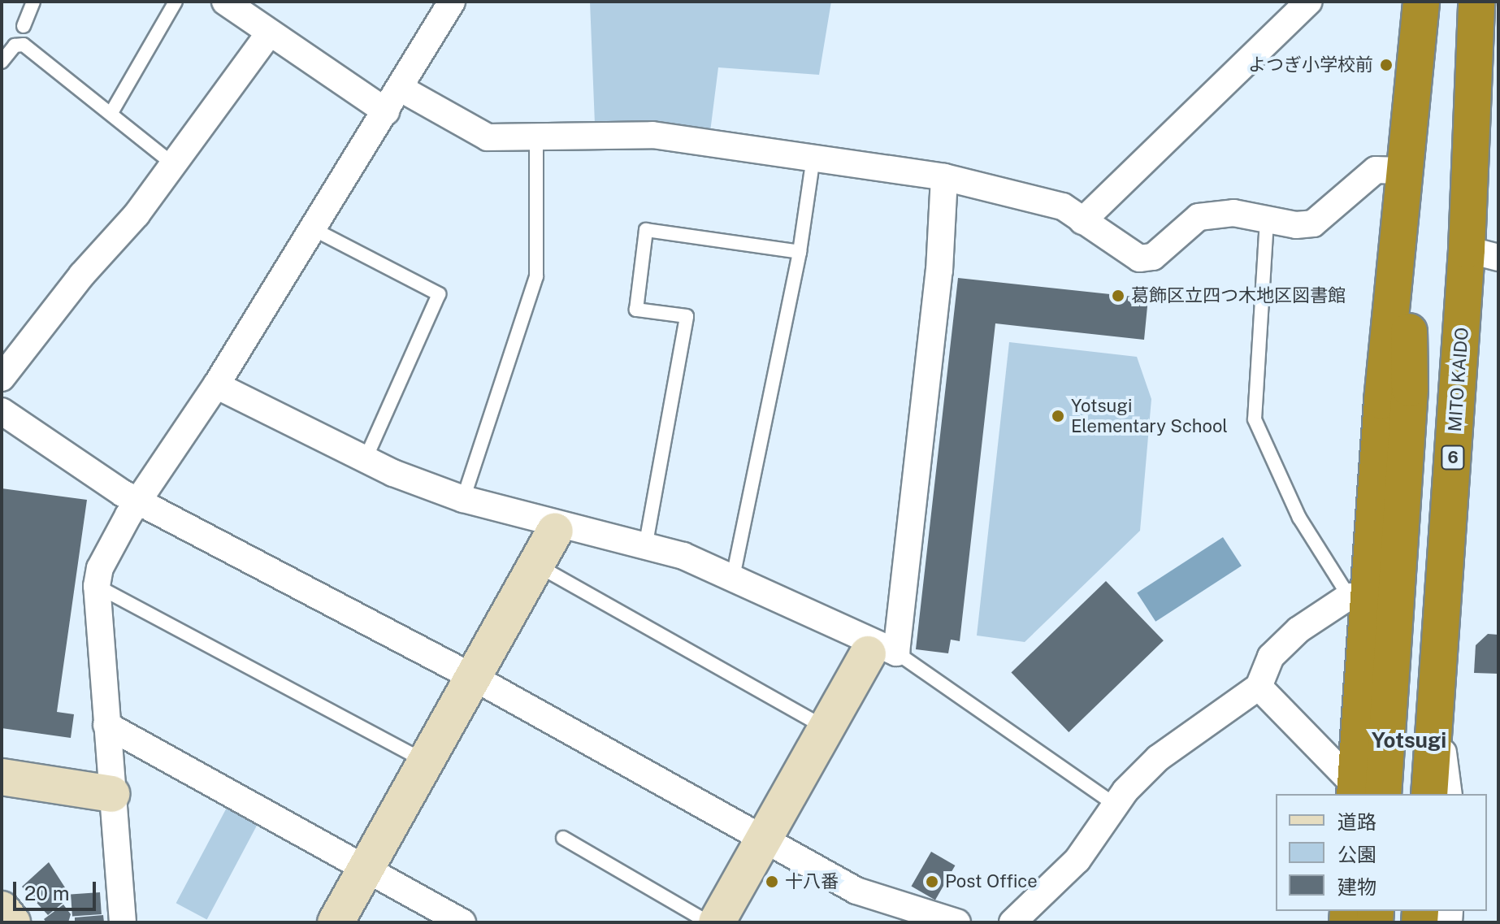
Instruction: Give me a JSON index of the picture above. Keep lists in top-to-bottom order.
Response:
{
  "streets": {
    "highway": ["MITO KAIDO", "6"]
  },
  "districts": ["Yotsugi"],
  "places": [
    "よつぎ小学校前",
    "葛飾区立四つ木地区図書館",
    "Yotsugi Elementary School",
    "十八番",
    "Post Office"
  ],
  "legend": ["道路", "公園", "建物"],
  "scale_bar": "20 m"
}
